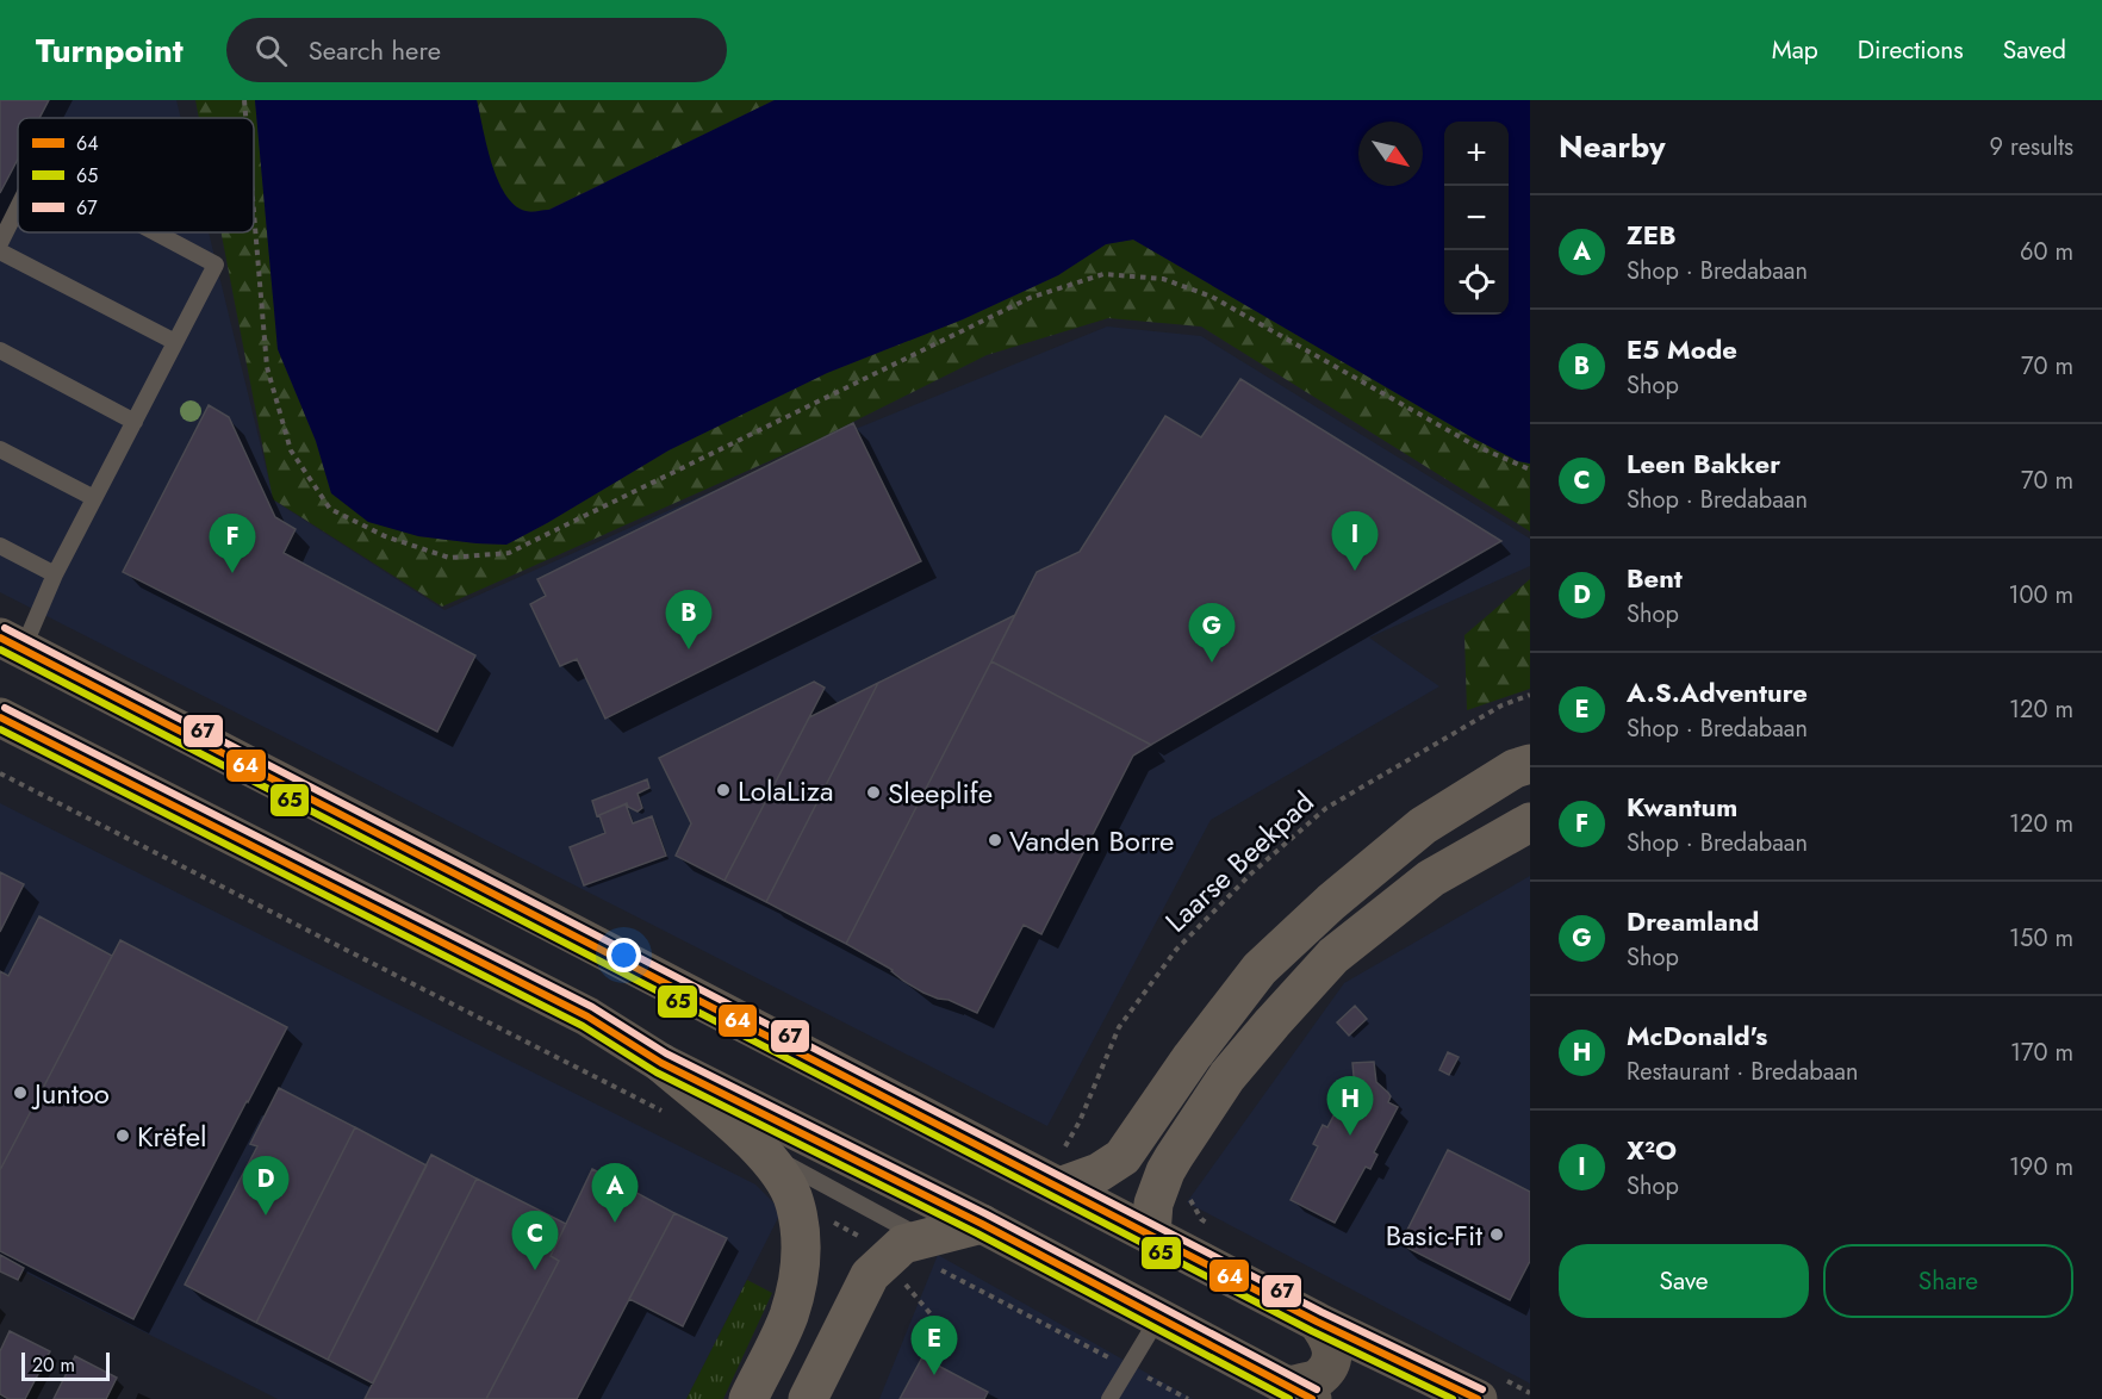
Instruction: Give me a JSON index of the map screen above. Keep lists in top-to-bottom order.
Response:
{
  "streets": {
    "path": ["Laarse Beekpad"]
  },
  "places": [
    "LolaLiza",
    "Sleeplife",
    "Vanden Borre",
    "Juntoo",
    "Krëfel",
    "Basic-Fit"
  ],
  "lines": ["transit line 67", "transit line 64", "transit line 65"],
  "legend": ["64", "65", "67"],
  "scale_bar": "20 m",
  "north": "bottom right",
  "page": {
    "header": "Turnpoint",
    "search": "Search here",
    "nav": ["Map", "Directions", "Saved"],
    "heading": ["Nearby", "9 results"],
    "map_buttons": ["+", "−"],
    "list": [
      {
        "mark": "A",
        "name": "ZEB",
        "note": "Shop · Bredabaan",
        "value": "60 m"
      },
      {
        "mark": "B",
        "name": "E5 Mode",
        "note": "Shop",
        "value": "70 m"
      },
      {
        "mark": "C",
        "name": "Leen Bakker",
        "note": "Shop · Bredabaan",
        "value": "70 m"
      },
      {
        "mark": "D",
        "name": "Bent",
        "note": "Shop",
        "value": "100 m"
      },
      {
        "mark": "E",
        "name": "A.S.Adventure",
        "note": "Shop · Bredabaan",
        "value": "120 m"
      },
      {
        "mark": "F",
        "name": "Kwantum",
        "note": "Shop · Bredabaan",
        "value": "120 m"
      },
      {
        "mark": "G",
        "name": "Dreamland",
        "note": "Shop",
        "value": "150 m"
      },
      {
        "mark": "H",
        "name": "McDonald's",
        "note": "Restaurant · Bredabaan",
        "value": "170 m"
      },
      {
        "mark": "I",
        "name": "X²O",
        "note": "Shop",
        "value": "190 m"
      }
    ],
    "pins": [
      "I",
      "F",
      "B",
      "G",
      "H",
      "D",
      "A",
      "C",
      "E"
    ],
    "buttons": ["Save", "Share"],
    "scale": "20 m"
  }
}
